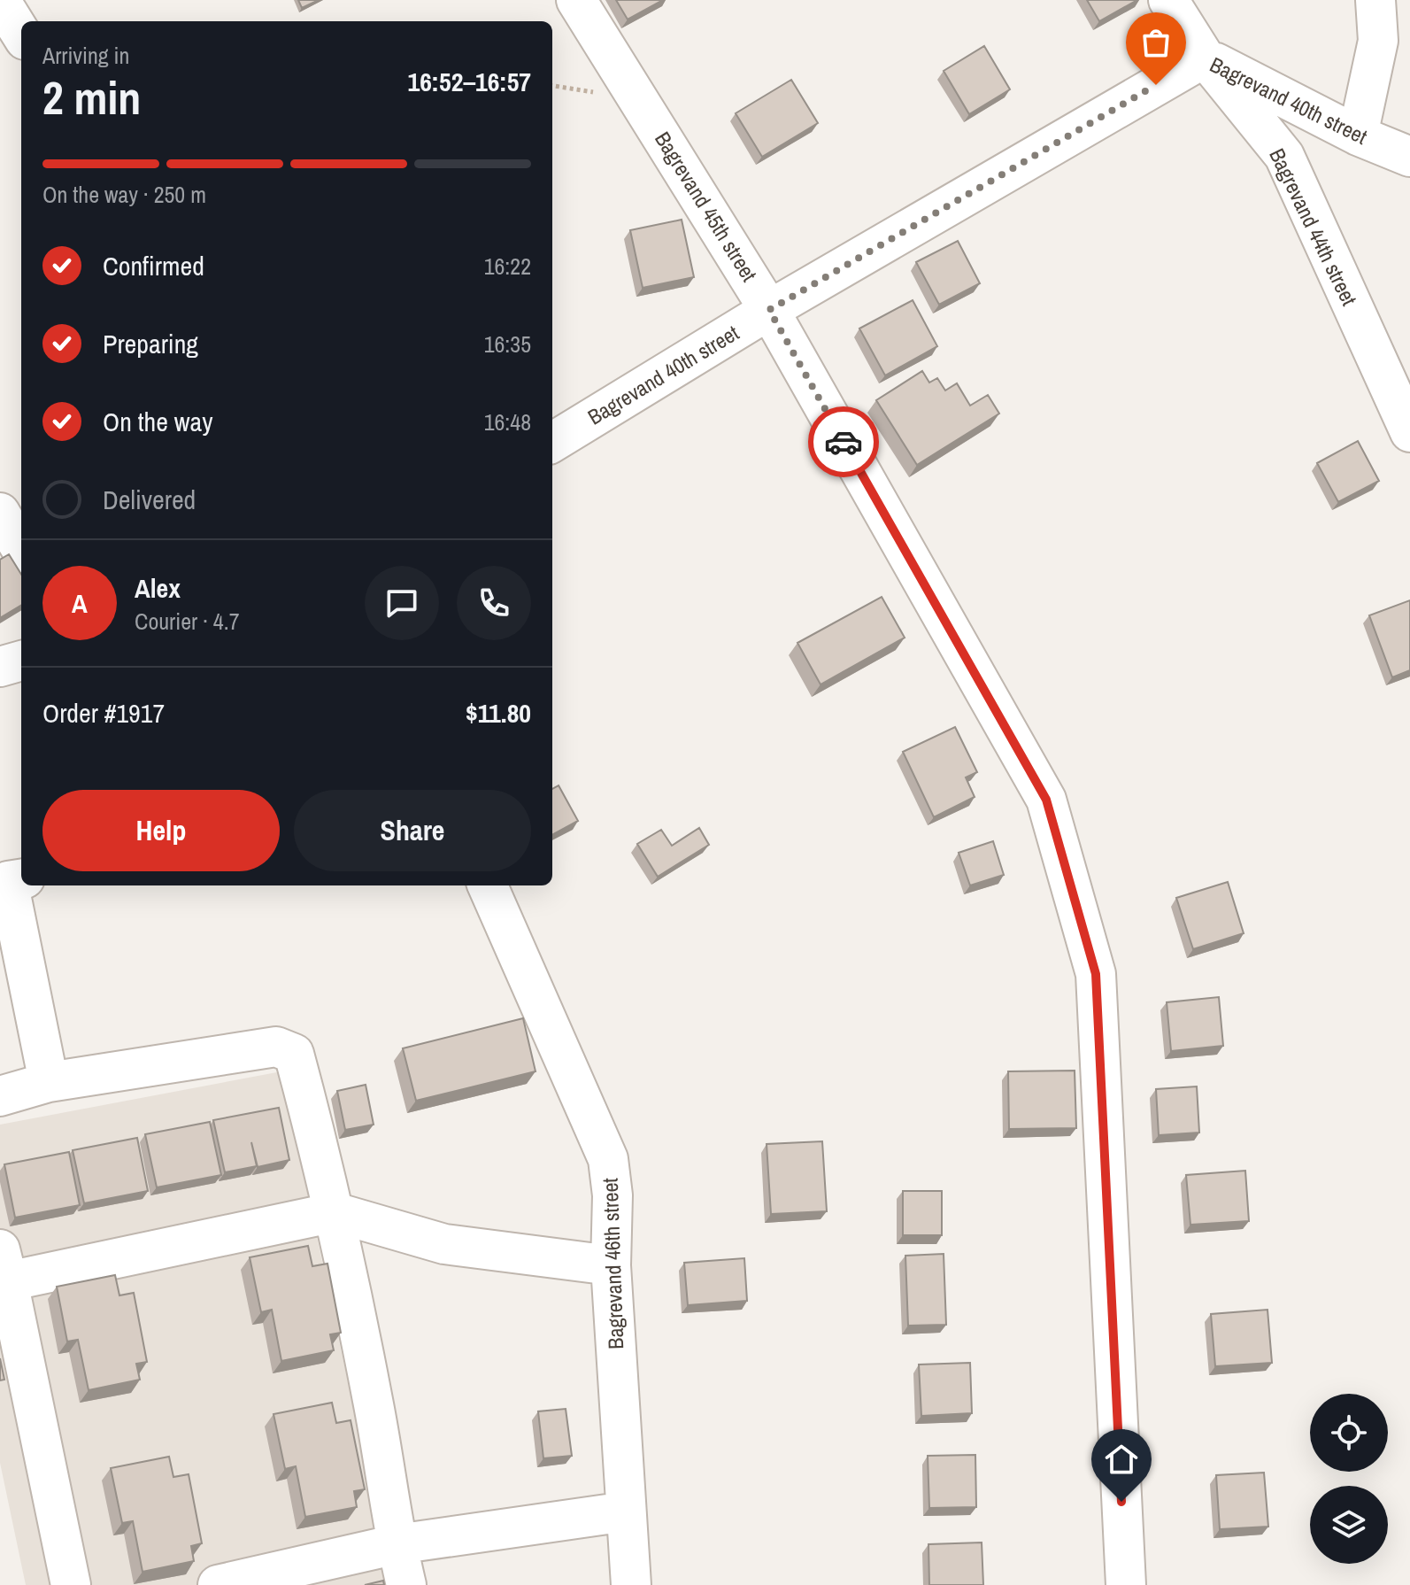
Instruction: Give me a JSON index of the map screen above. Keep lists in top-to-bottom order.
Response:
{
  "streets": {
    "street": [
      "Bagrevand 40th street",
      "Bagrevand 45th street",
      "Bagrevand 44th street",
      "Bagrevand 46th street"
    ]
  },
  "crossings": [
    ["Bagrevand 40th street", "Bagrevand 45th street"],
    ["Bagrevand 40th street", "Bagrevand 44th street"]
  ],
  "page": {
    "heading": ["2 min", "Arriving in", "16:52–16:57"],
    "panel": [
      "Alex",
      "Courier · 4.7",
      "Order #1917",
      "$11.80"
    ],
    "bar": "On the way · 250 m",
    "list": [
      ["Confirmed", "16:22"],
      ["Preparing", "16:35"],
      ["On the way", "16:48"],
      "Delivered"
    ],
    "round": "A",
    "buttons": ["Help", "Share"]
  }
}
